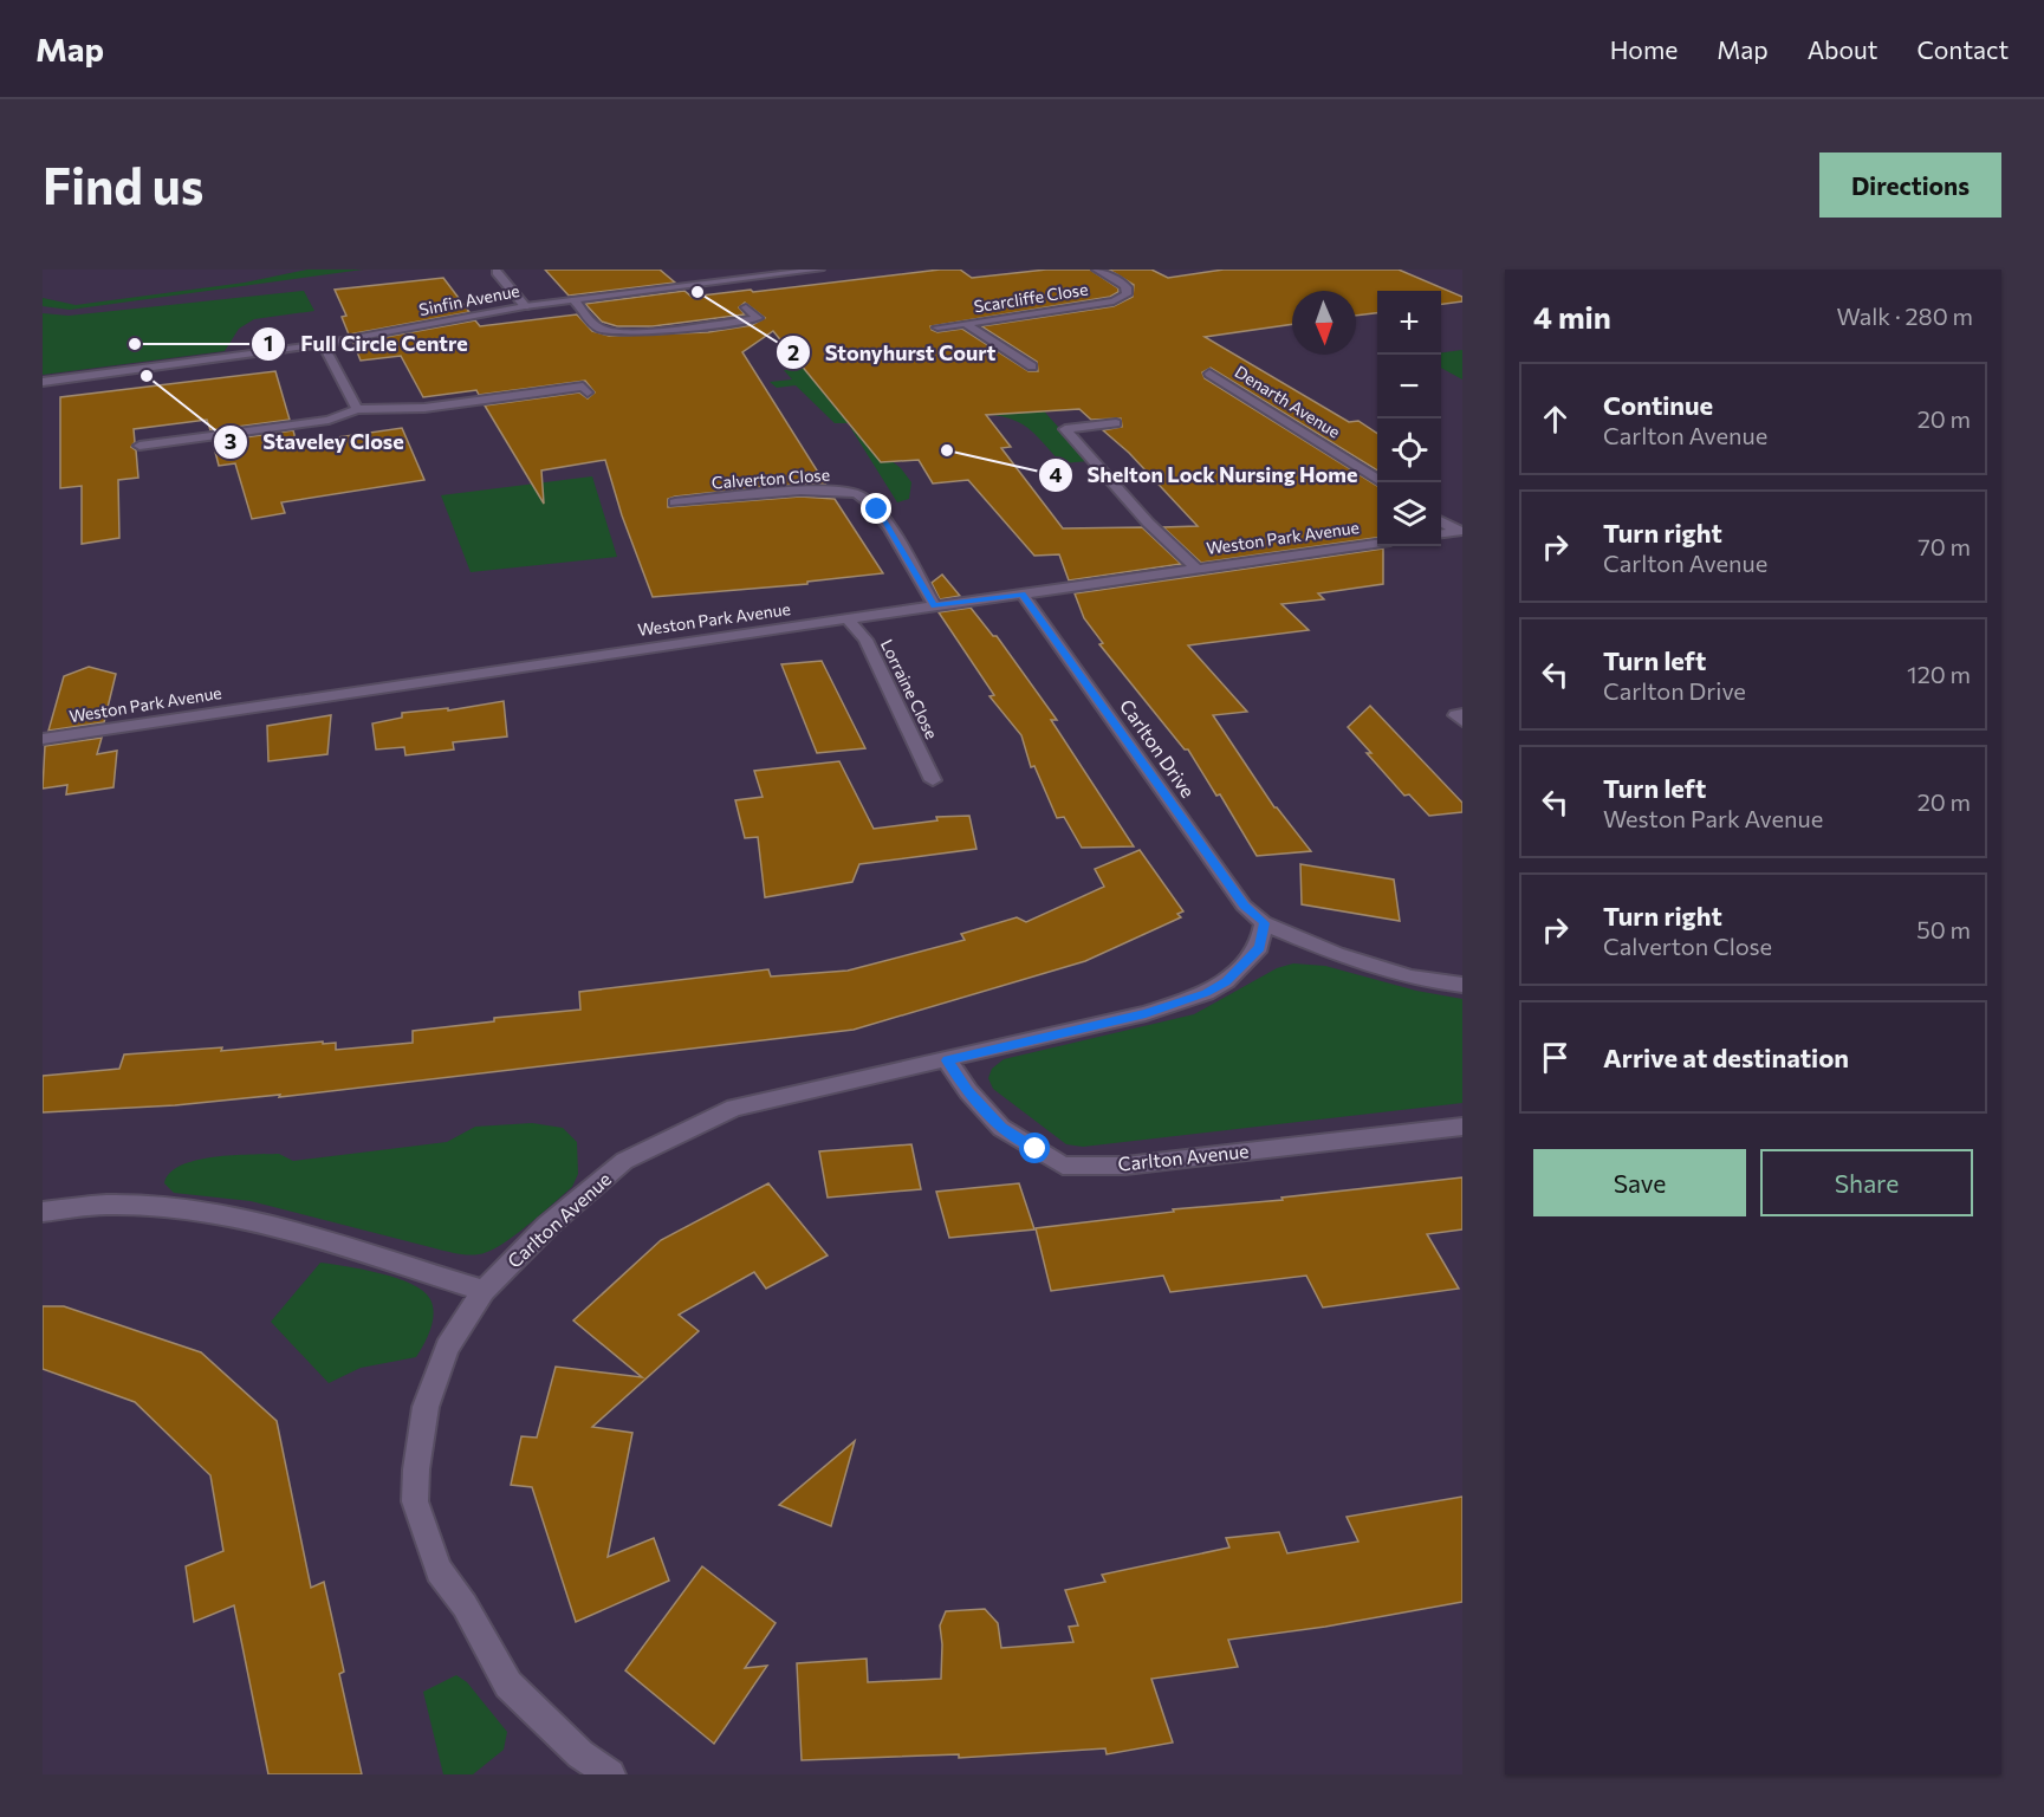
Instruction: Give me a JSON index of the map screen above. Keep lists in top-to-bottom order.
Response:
{
  "streets": {
    "street": [
      "Scarcliffe Close",
      "Sinfin Avenue",
      "Denarth Avenue",
      "Calverton Close",
      "Weston Park Avenue",
      "Lorraine Close",
      "Carlton Drive",
      "Carlton Avenue"
    ]
  },
  "crossings": [
    ["Calverton Close", "Weston Park Avenue"],
    ["Weston Park Avenue", "Lorraine Close"],
    ["Weston Park Avenue", "Carlton Drive"],
    ["Carlton Drive", "Carlton Avenue"]
  ],
  "places": [
    "Stonyhurst Court",
    "Full Circle Centre",
    "Staveley Close",
    "Shelton Lock Nursing Home"
  ],
  "north": "bottom",
  "page": {
    "header": "Map",
    "nav": [
      "Home",
      "Map",
      "About",
      "Contact"
    ],
    "buttons": [
      "Directions",
      ["Save", "Share"]
    ],
    "title": "Find us",
    "heading": ["4 min", "Walk · 280 m"],
    "map_buttons": ["+", "−"],
    "list": [
      ["Continue", "Carlton Avenue", "20 m"],
      ["Turn right", "Carlton Avenue", "70 m"],
      ["Turn left", "Carlton Drive", "120 m"],
      ["Turn left", "Weston Park Avenue", "20 m"],
      ["Turn right", "Calverton Close", "50 m"],
      "Arrive at destination"
    ]
  }
}
